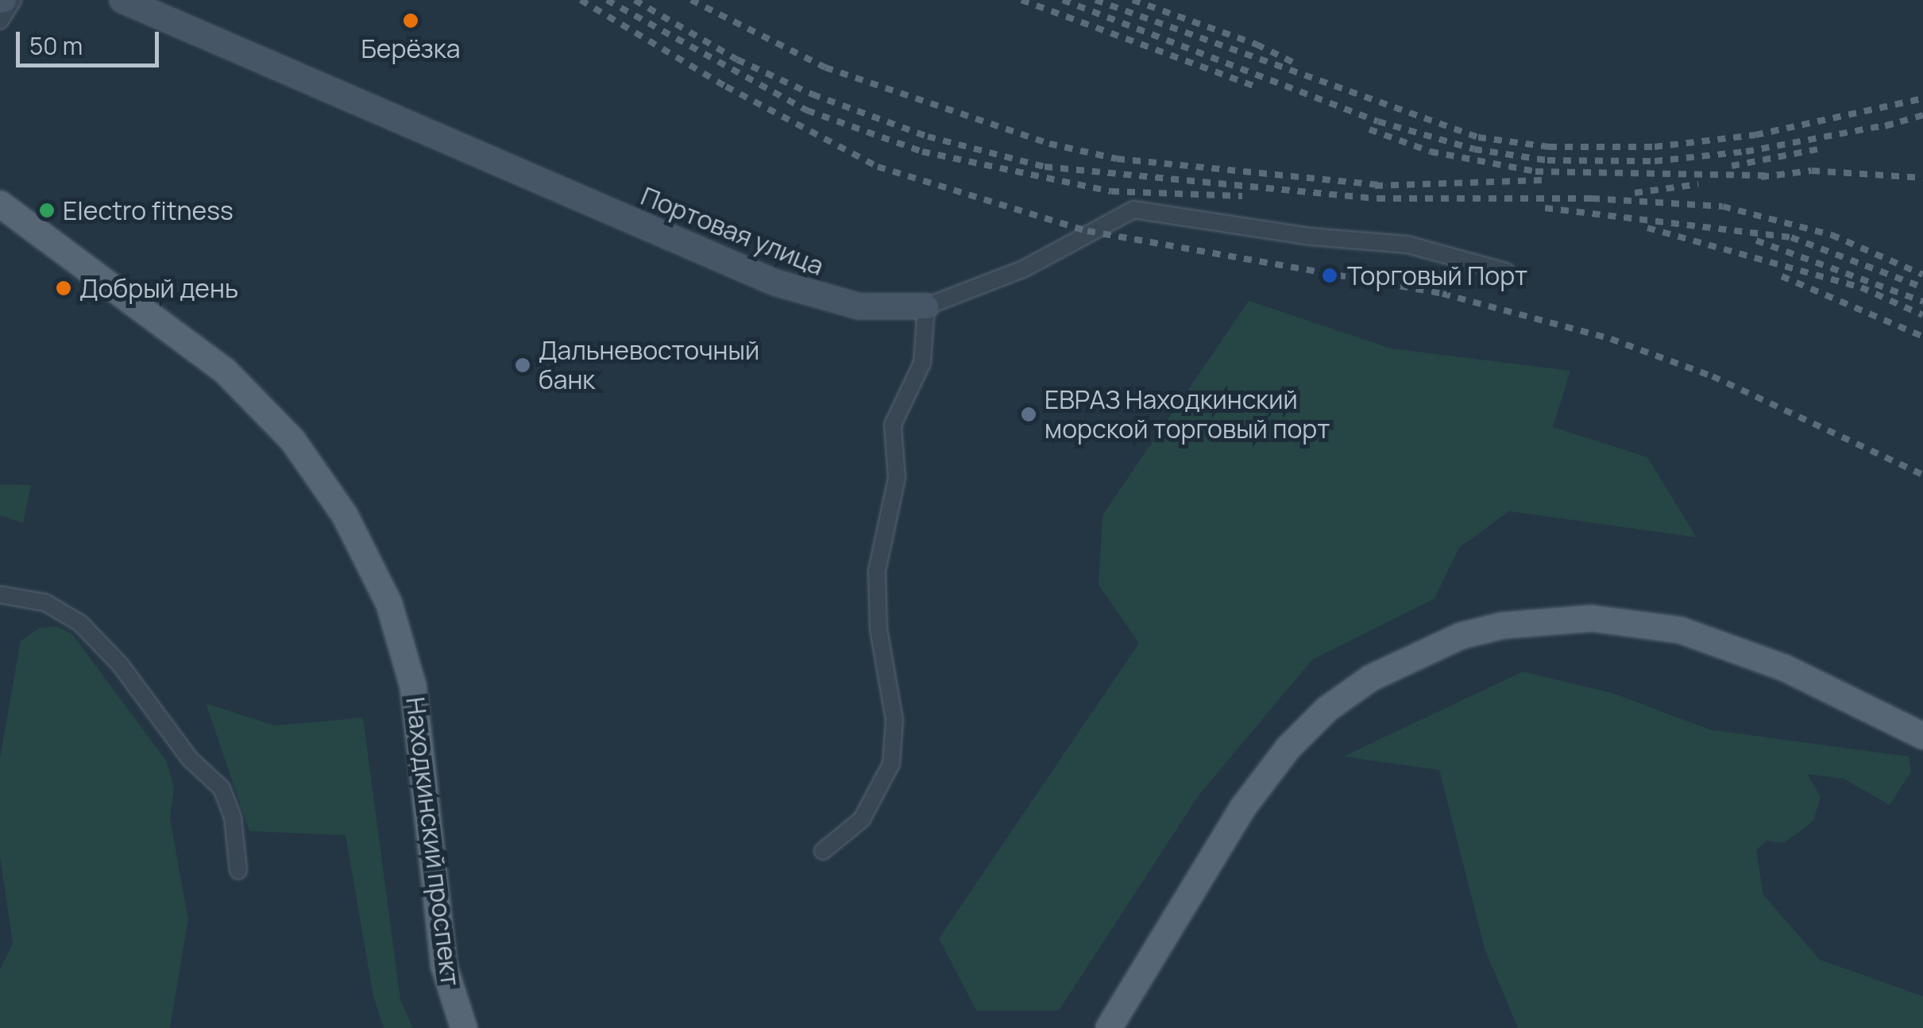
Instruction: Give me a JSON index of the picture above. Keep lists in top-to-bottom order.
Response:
{
  "streets": {
    "main road": ["Находкинский проспект"],
    "street": ["Портовая улица"]
  },
  "places": [
    "Берёзка",
    "Electro fitness",
    "Торговый Порт",
    "Добрый день",
    "Дальневосточный банк",
    "ЕВРАЗ Находкинский морской торговый порт"
  ],
  "scale_bar": "50 m"
}
